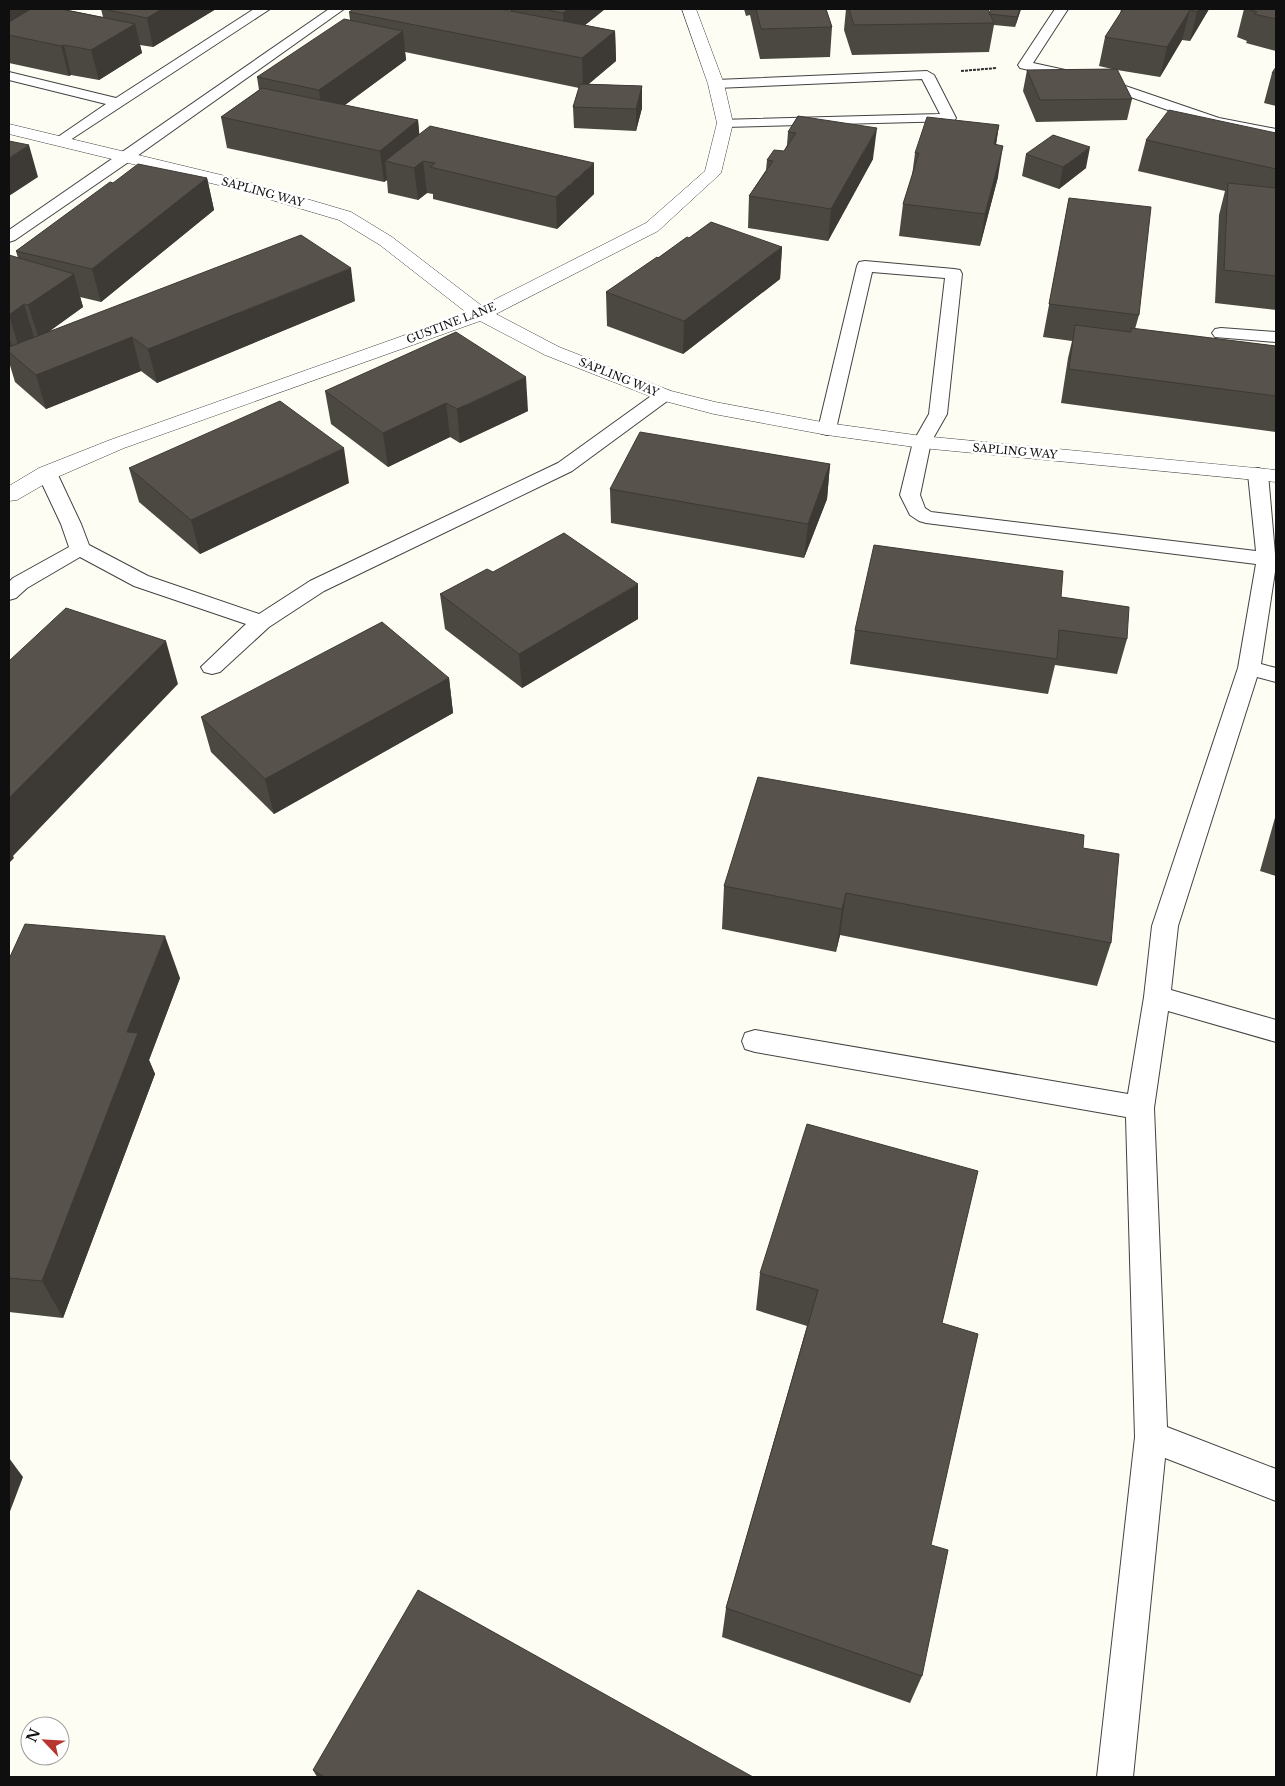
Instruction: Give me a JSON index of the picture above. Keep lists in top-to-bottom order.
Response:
{
  "streets": {
    "street": ["SAPLING WAY", "GUSTINE LANE"]
  },
  "crossings": [
    ["SAPLING WAY", "GUSTINE LANE"]
  ],
  "north": "top left"
}
